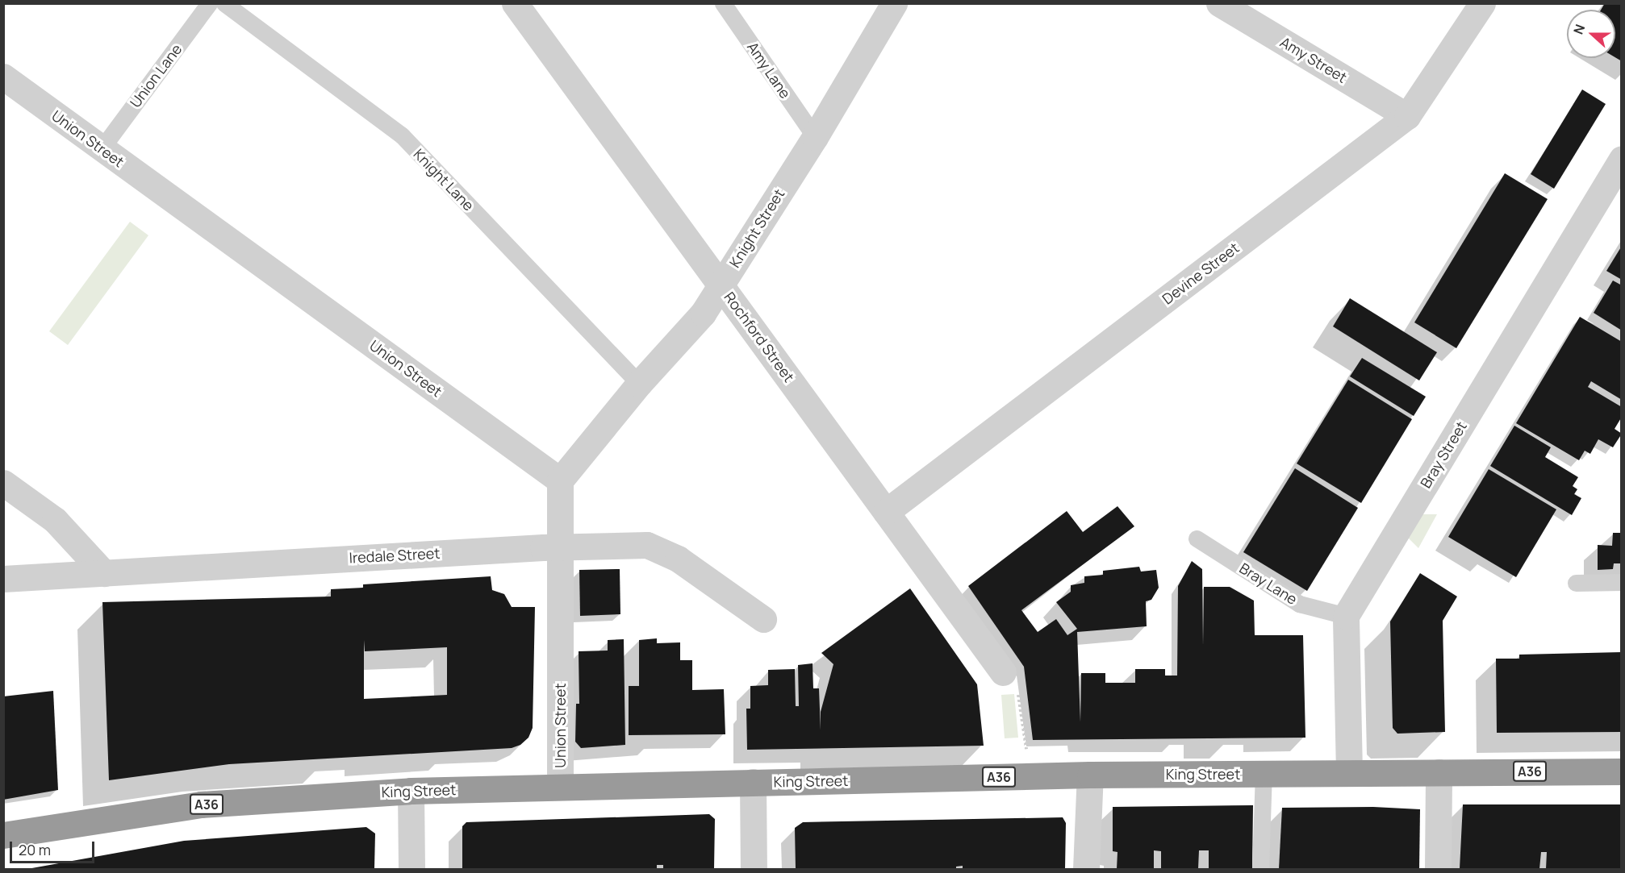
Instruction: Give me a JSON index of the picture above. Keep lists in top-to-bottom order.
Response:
{
  "streets": {
    "highway": ["A36", "King Street"],
    "street": [
      "Amy Street",
      "Union Street",
      "Knight Street",
      "Devine Street",
      "Rochford Street",
      "Bray Street",
      "Iredale Street"
    ],
    "lane": [
      "Amy Lane",
      "Union Lane",
      "Knight Lane",
      "Bray Lane"
    ]
  },
  "crossings": [
    ["Amy Street", "Devine Street"],
    ["Amy Lane", "Knight Street"],
    ["Union Lane", "Union Street"],
    ["Union Street", "Knight Street"],
    ["Union Street", "Iredale Street"],
    ["Union Street", "King Street"],
    ["Knight Lane", "Knight Street"],
    ["Knight Street", "Rochford Street"],
    ["Devine Street", "Rochford Street"],
    ["Bray Street", "Bray Lane"]
  ],
  "scale_bar": "20 m",
  "north": "left"
}
